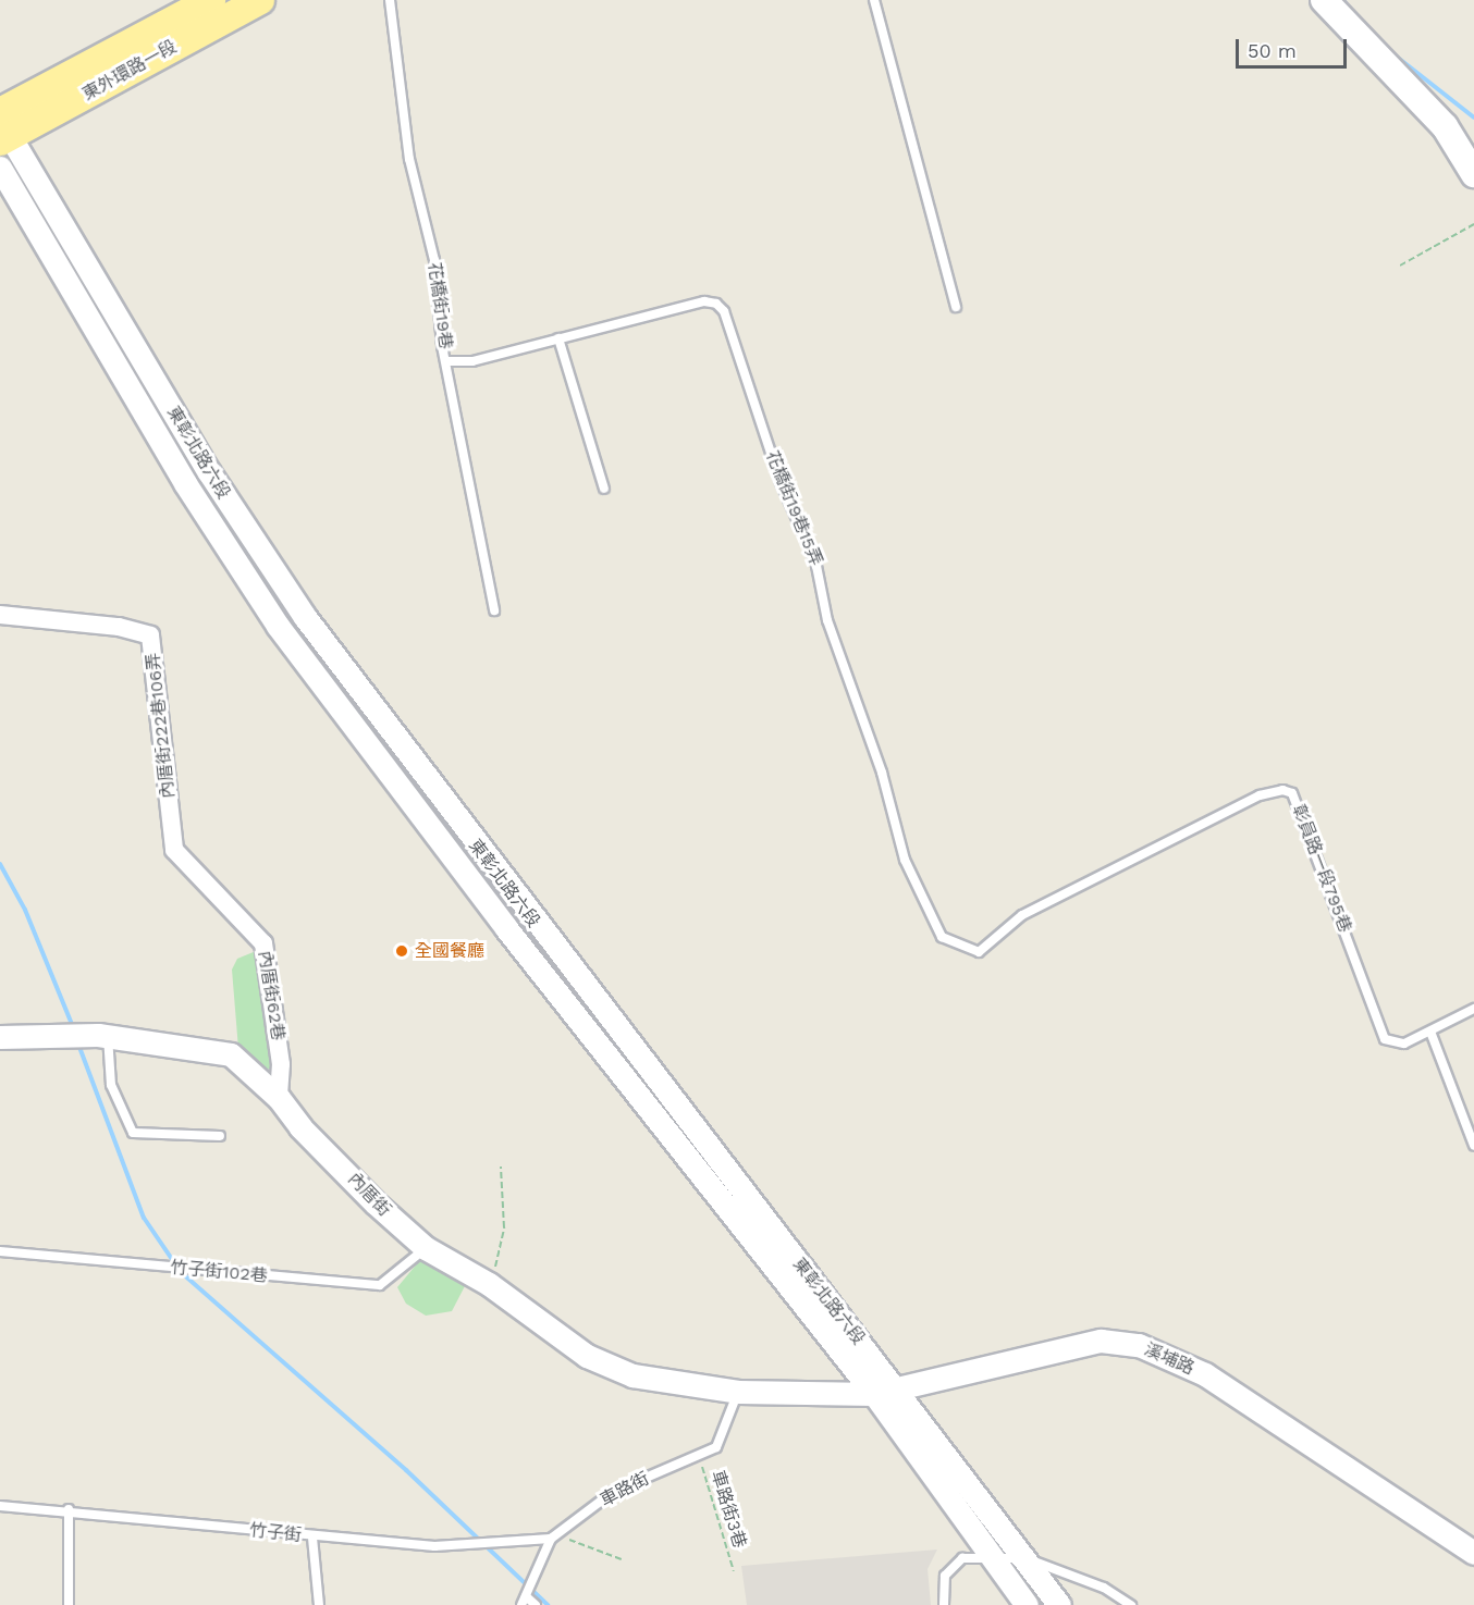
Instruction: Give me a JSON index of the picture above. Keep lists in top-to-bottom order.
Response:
{
  "streets": {
    "main road": ["東外環路一段"],
    "street": [
      "東彰北路六段",
      "內厝街222巷106弄",
      "內厝街62巷",
      "內厝街",
      "溪埔路"
    ],
    "lane": [
      "花橋街19巷",
      "花橋街19巷15弄",
      "彰員路一段795巷",
      "竹子街102巷",
      "車路街",
      "竹子街"
    ],
    "path": ["車路街3巷"]
  },
  "crossings": [
    ["東外環路一段", "東彰北路六段"],
    ["花橋街19巷", "花橋街19巷15弄"],
    ["東彰北路六段", "溪埔路"],
    ["花橋街19巷15弄", "彰員路一段795巷"],
    ["內厝街222巷106弄", "內厝街62巷"],
    ["內厝街62巷", "內厝街"],
    ["內厝街", "竹子街102巷"],
    ["內厝街", "溪埔路"],
    ["內厝街", "車路街"],
    ["溪埔路", "車路街"],
    ["車路街", "車路街3巷"],
    ["車路街", "竹子街"]
  ],
  "places": ["全國餐廳"],
  "scale_bar": "50 m"
}
